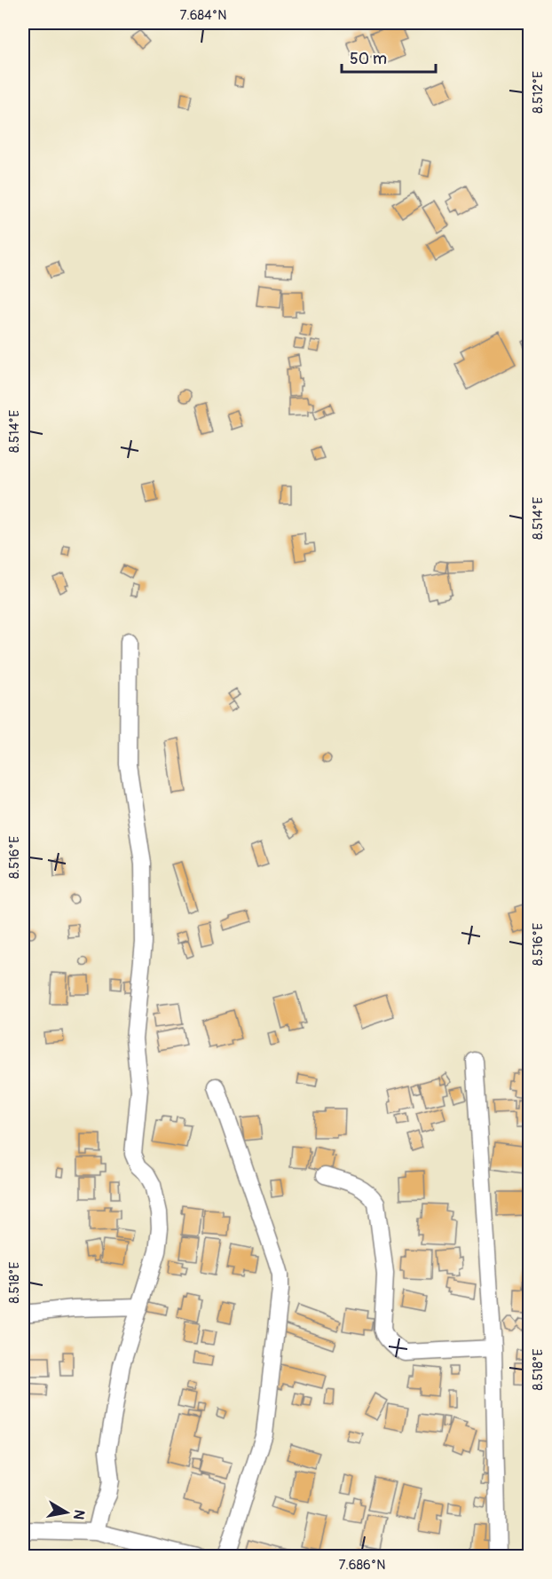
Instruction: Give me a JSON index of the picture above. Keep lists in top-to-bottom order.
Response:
{
  "scale_bar": "50 m",
  "north": "right",
  "coordinates": [
    "7.684°N",
    "8.512°E",
    "8.514°E",
    "8.516°E",
    "8.518°E",
    "7.686°N"
  ]
}
